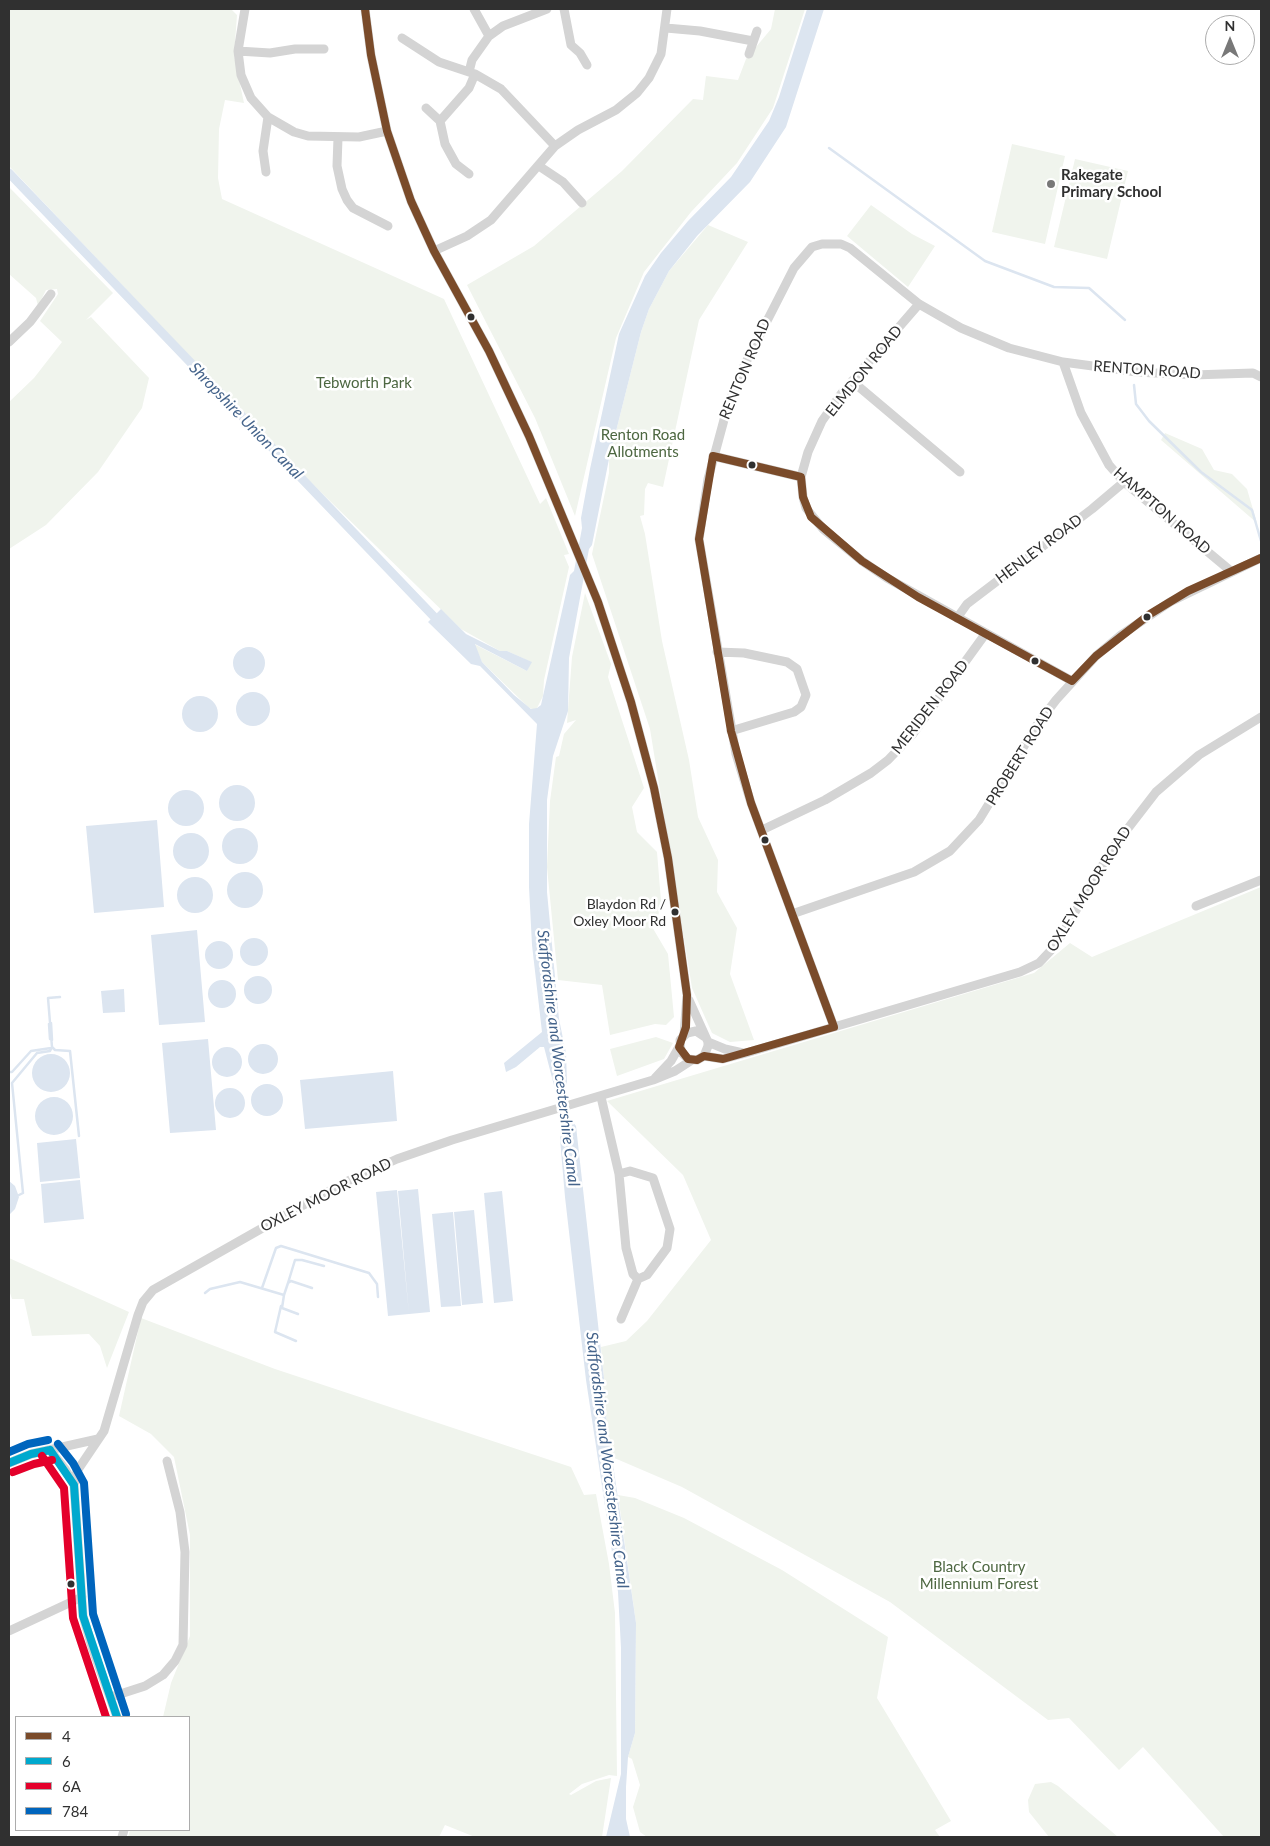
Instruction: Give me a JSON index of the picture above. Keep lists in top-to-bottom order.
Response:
{
  "streets": {
    "street": [
      "RENTON ROAD",
      "ELMDON ROAD",
      "HAMPTON ROAD",
      "HENLEY ROAD",
      "MERIDEN ROAD",
      "PROBERT ROAD",
      "OXLEY MOOR ROAD"
    ]
  },
  "crossings": [
    ["RENTON ROAD", "ELMDON ROAD"],
    ["RENTON ROAD", "HAMPTON ROAD"],
    ["RENTON ROAD", "MERIDEN ROAD"],
    ["RENTON ROAD", "PROBERT ROAD"],
    ["RENTON ROAD", "OXLEY MOOR ROAD"],
    ["ELMDON ROAD", "HENLEY ROAD"],
    ["ELMDON ROAD", "MERIDEN ROAD"],
    ["ELMDON ROAD", "PROBERT ROAD"],
    ["HAMPTON ROAD", "HENLEY ROAD"],
    ["HAMPTON ROAD", "PROBERT ROAD"]
  ],
  "water": ["Shropshire Union Canal", "Staffordshire and Worcestershire Canal"],
  "parks": ["Tebworth Park", "Renton Road Allotments", "Black Country Millennium Forest"],
  "places": ["Rakegate Primary School", "Blaydon Rd / Oxley Moor Rd"],
  "lines": [
    "transit line 4",
    "transit line 784",
    "transit line 6",
    "transit line 6A"
  ],
  "legend": [
    "4",
    "6",
    "6A",
    "784"
  ],
  "north": "top"
}
